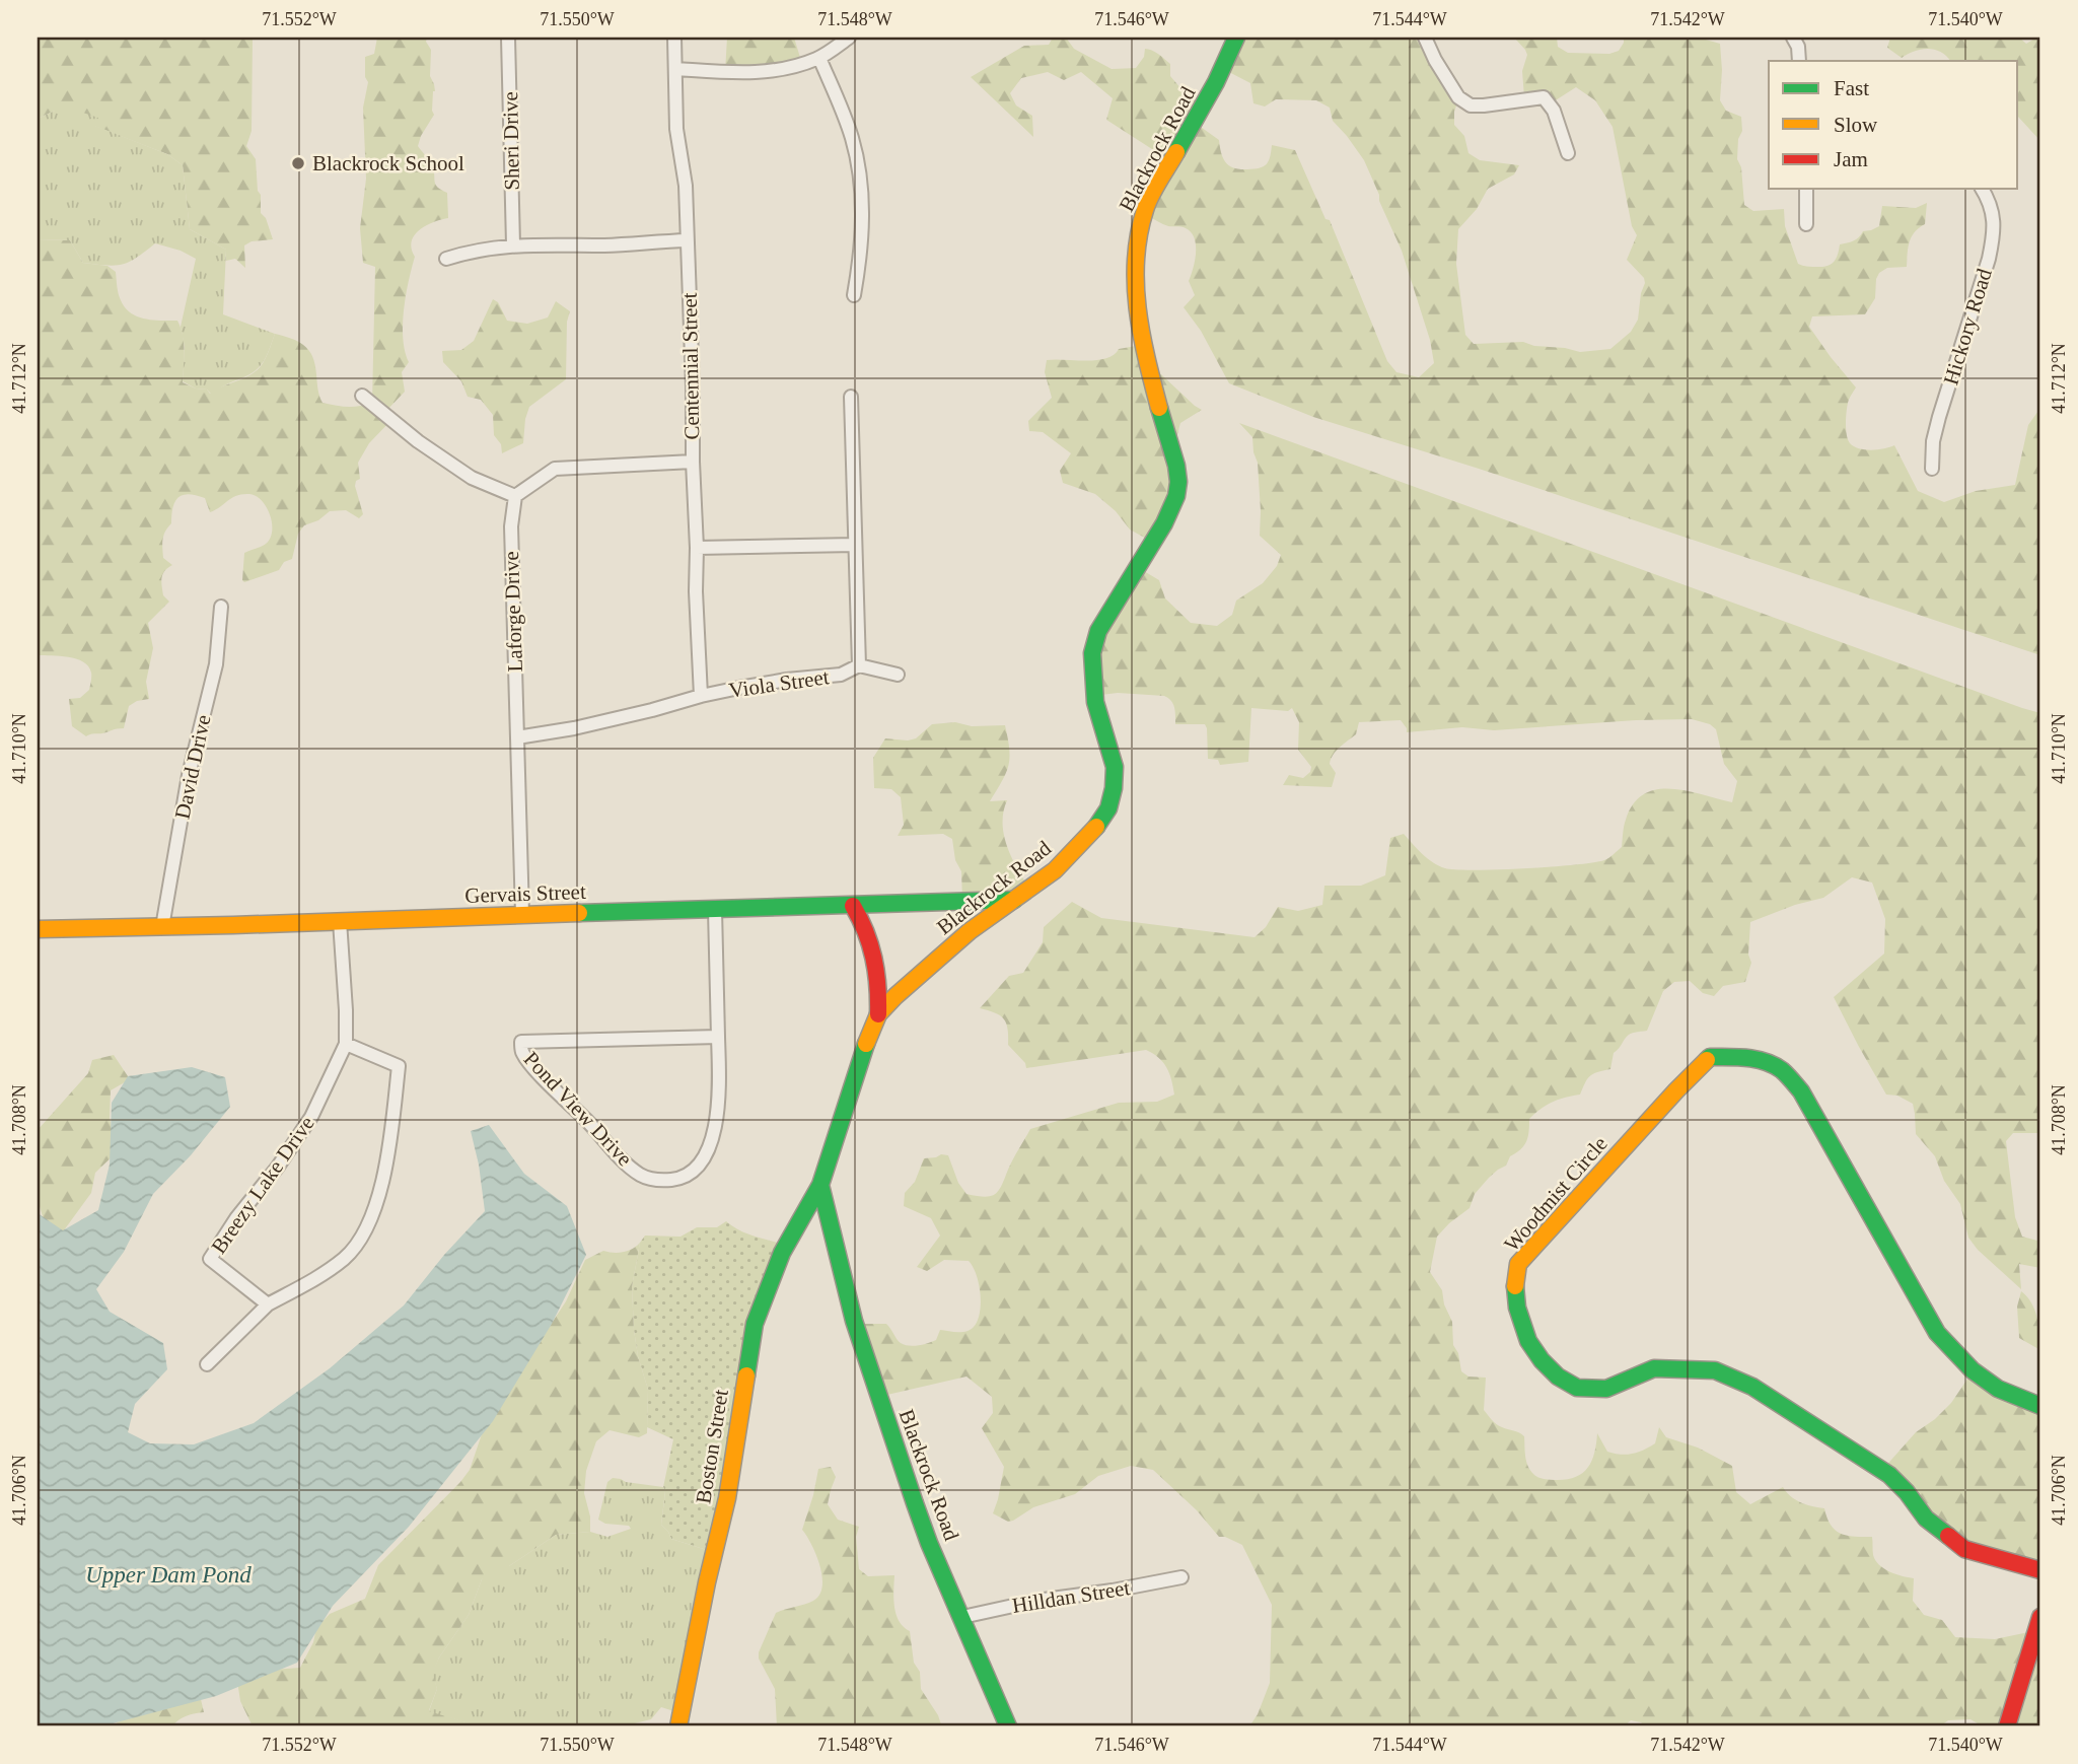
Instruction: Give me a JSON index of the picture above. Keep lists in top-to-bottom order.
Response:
{
  "streets": {
    "street": [
      "Sheri Drive",
      "Blackrock Road",
      "Hickory Road",
      "Centennial Street",
      "Laforge Drive",
      "Viola Street",
      "David Drive",
      "Gervais Street",
      "Pond View Drive",
      "Breezy Lake Drive",
      "Woodmist Circle",
      "Boston Street",
      "Hilldan Street"
    ]
  },
  "crossings": [
    ["Blackrock Road", "Gervais Street"],
    ["Blackrock Road", "Boston Street"],
    ["Blackrock Road", "Hilldan Street"],
    ["Centennial Street", "Viola Street"],
    ["Laforge Drive", "Viola Street"],
    ["Laforge Drive", "Gervais Street"],
    ["David Drive", "Gervais Street"],
    ["Gervais Street", "Pond View Drive"],
    ["Gervais Street", "Breezy Lake Drive"]
  ],
  "water": ["Upper Dam Pond"],
  "places": ["Blackrock School"],
  "legend": ["Fast", "Slow", "Jam"],
  "coordinates": [
    "71.552°W",
    "71.550°W",
    "71.548°W",
    "71.546°W",
    "71.544°W",
    "71.542°W",
    "71.540°W",
    "41.712°N",
    "41.710°N",
    "41.708°N",
    "41.706°N"
  ]
}
